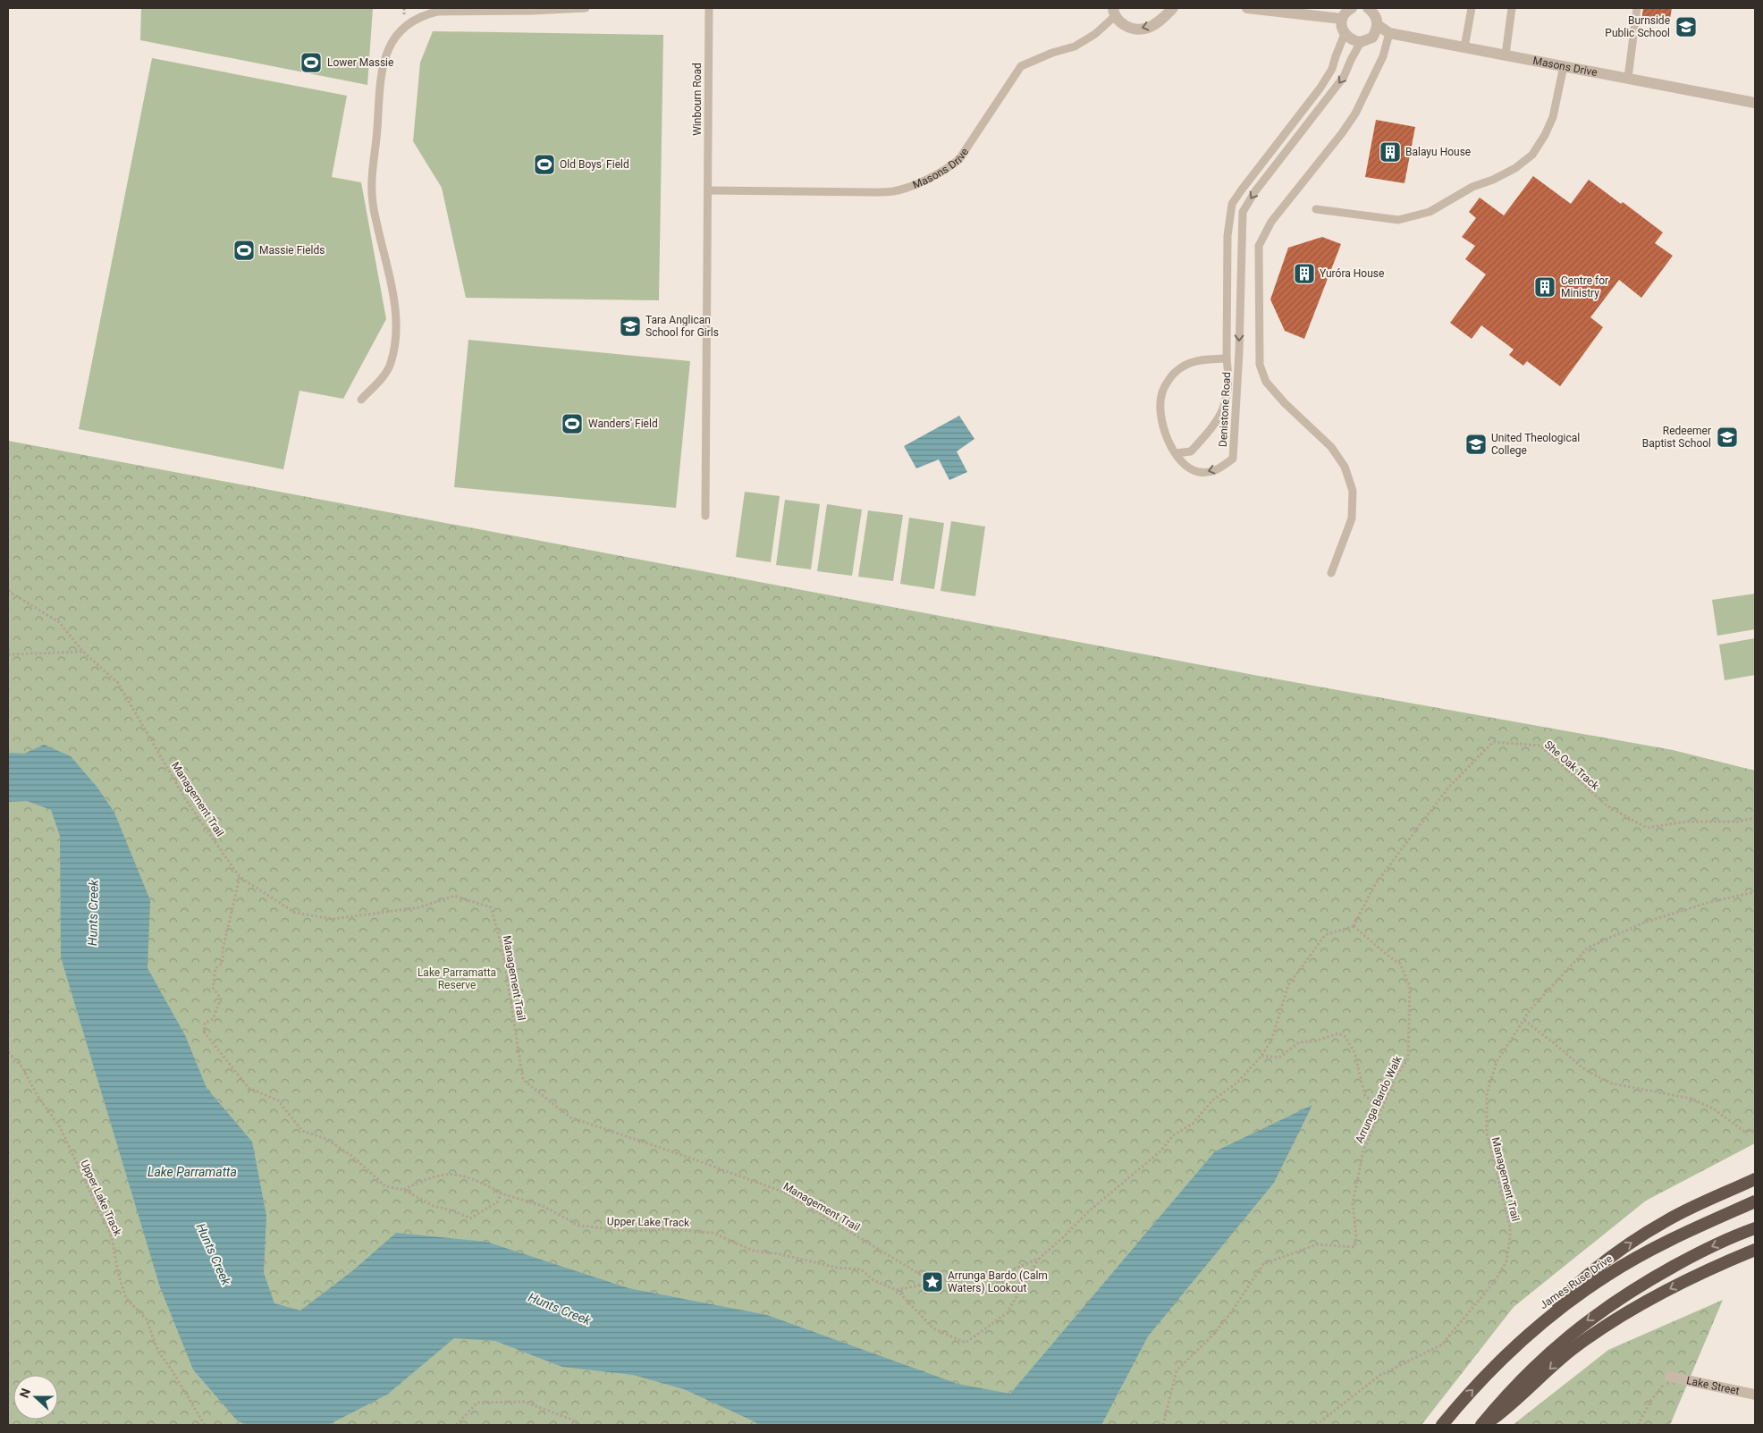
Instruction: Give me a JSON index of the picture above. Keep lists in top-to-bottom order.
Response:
{
  "streets": {
    "highway": ["James Ruse Drive"],
    "street": ["Masons Drive", "Lake Street"],
    "lane": ["Winbourn Road", "Denistone Road"],
    "path": [
      "She Oak Track",
      "Management Trail",
      "Arrunga Bardo Walk",
      "Upper Lake Track"
    ]
  },
  "crossings": [
    ["Masons Drive", "Winbourn Road"],
    ["She Oak Track", "Arrunga Bardo Walk"]
  ],
  "water": ["Hunts Creek", "Lake Parramatta"],
  "parks": ["Lake Parramatta Reserve"],
  "places": {
    "school or university": [
      "Burnside Public School",
      "Tara Anglican School for Girls",
      "Redeemer Baptist School",
      "United Theological College"
    ],
    "sports": [
      "Lower Massie",
      "Old Boys' Field",
      "Massie Fields",
      "Wanders' Field"
    ],
    "building": ["Balayu House", "Yuróra House", "Centre for Ministry"],
    "place": ["Arrunga Bardo (Calm Waters) Lookout"]
  },
  "north": "left"
}
